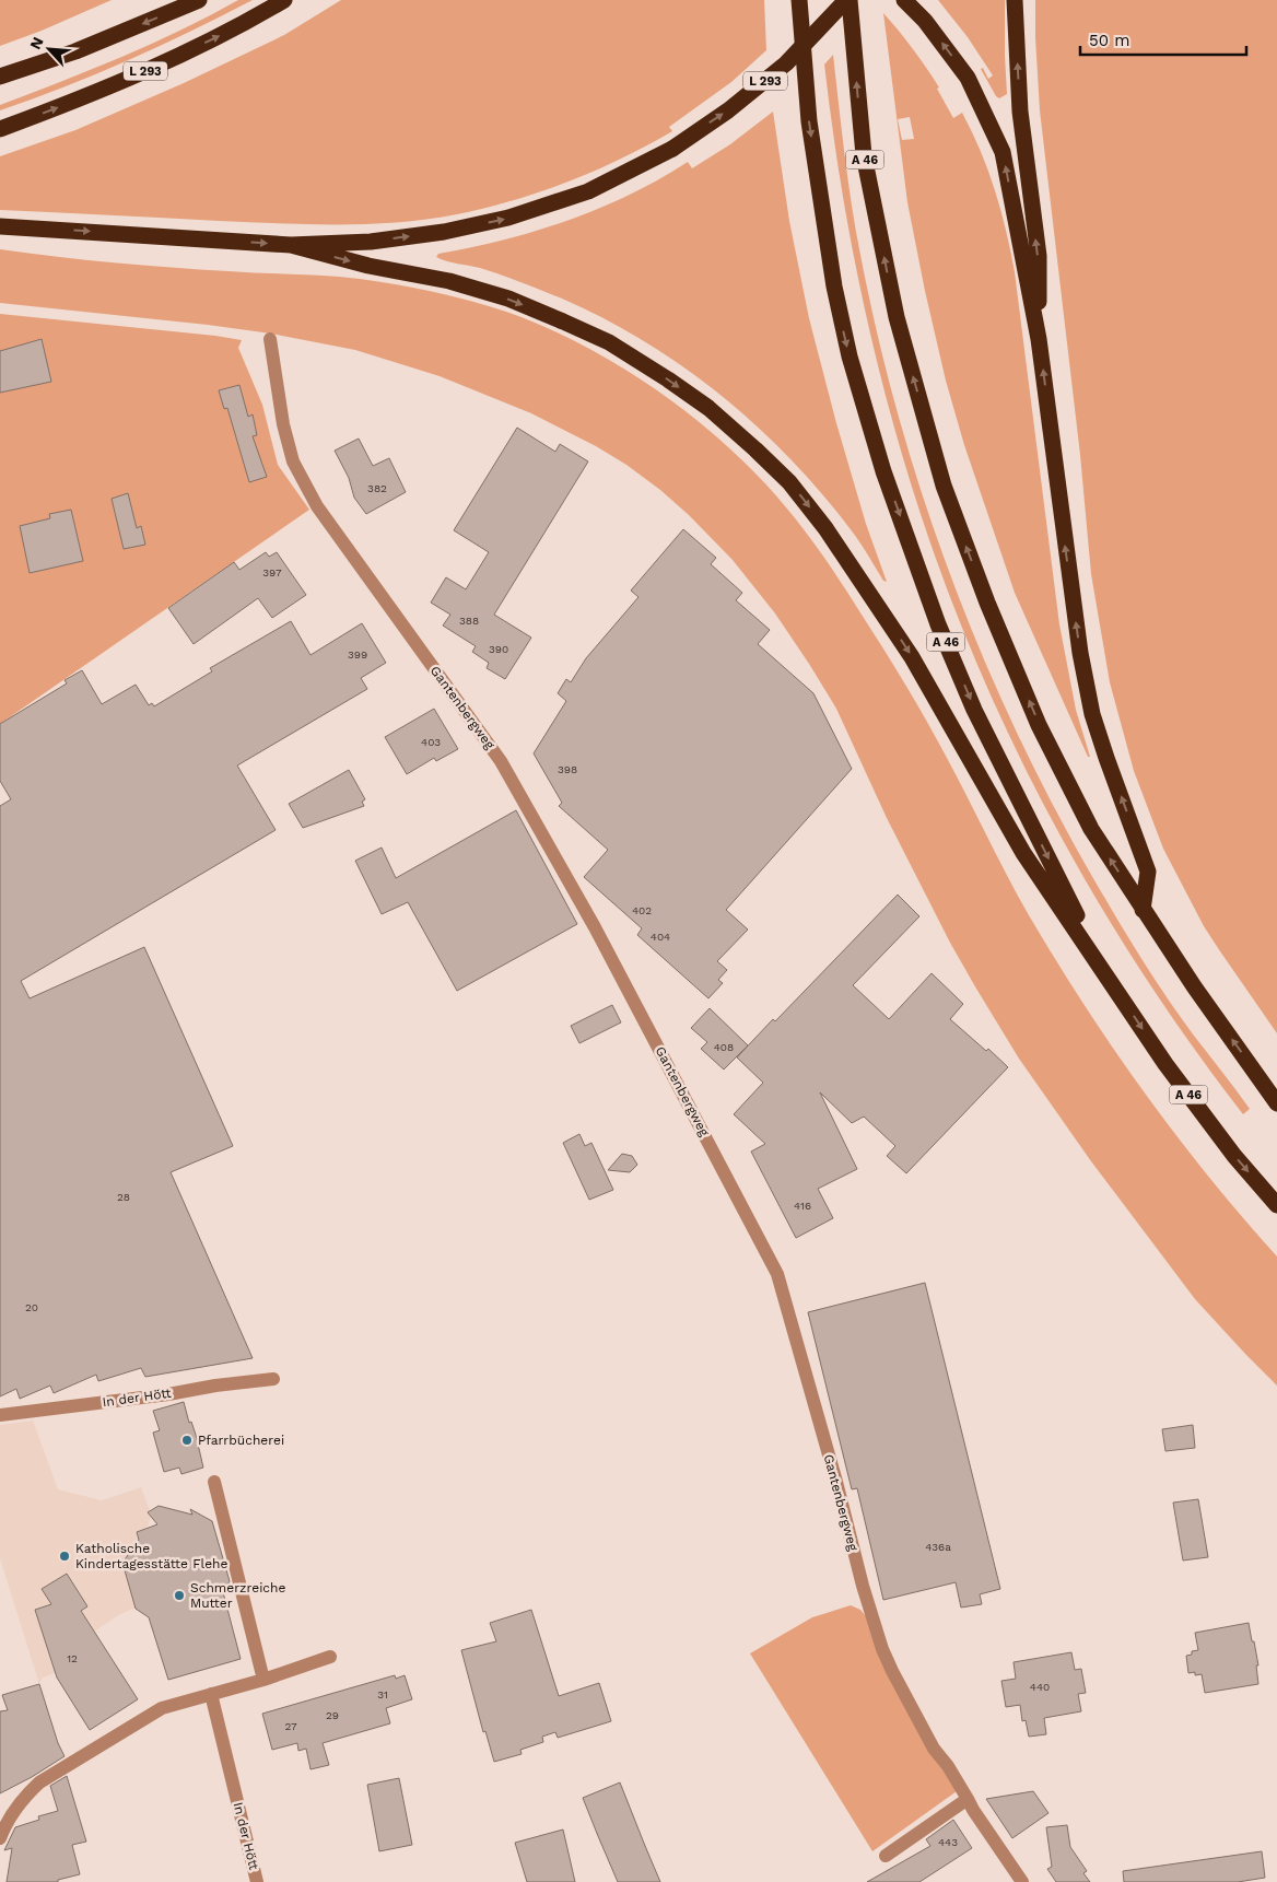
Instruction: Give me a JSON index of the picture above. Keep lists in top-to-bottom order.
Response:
{
  "streets": {
    "highway": ["L 293", "A 46"],
    "street": ["Gantenbergweg", "In der Hött"]
  },
  "crossings": [
    ["L 293", "A 46"]
  ],
  "places": ["Pfarrbücherei", "Katholische Kindertagesstätte Flehe", "Schmerzreiche Mutter"],
  "house_numbers": [
    "382",
    "397",
    "388",
    "390",
    "399",
    "403",
    "398",
    "402",
    "404",
    "408",
    "28",
    "416",
    "20",
    "436a",
    "12",
    "440",
    "31",
    "29",
    "27",
    "443"
  ],
  "scale_bar": "50 m",
  "north": "top left"
}
